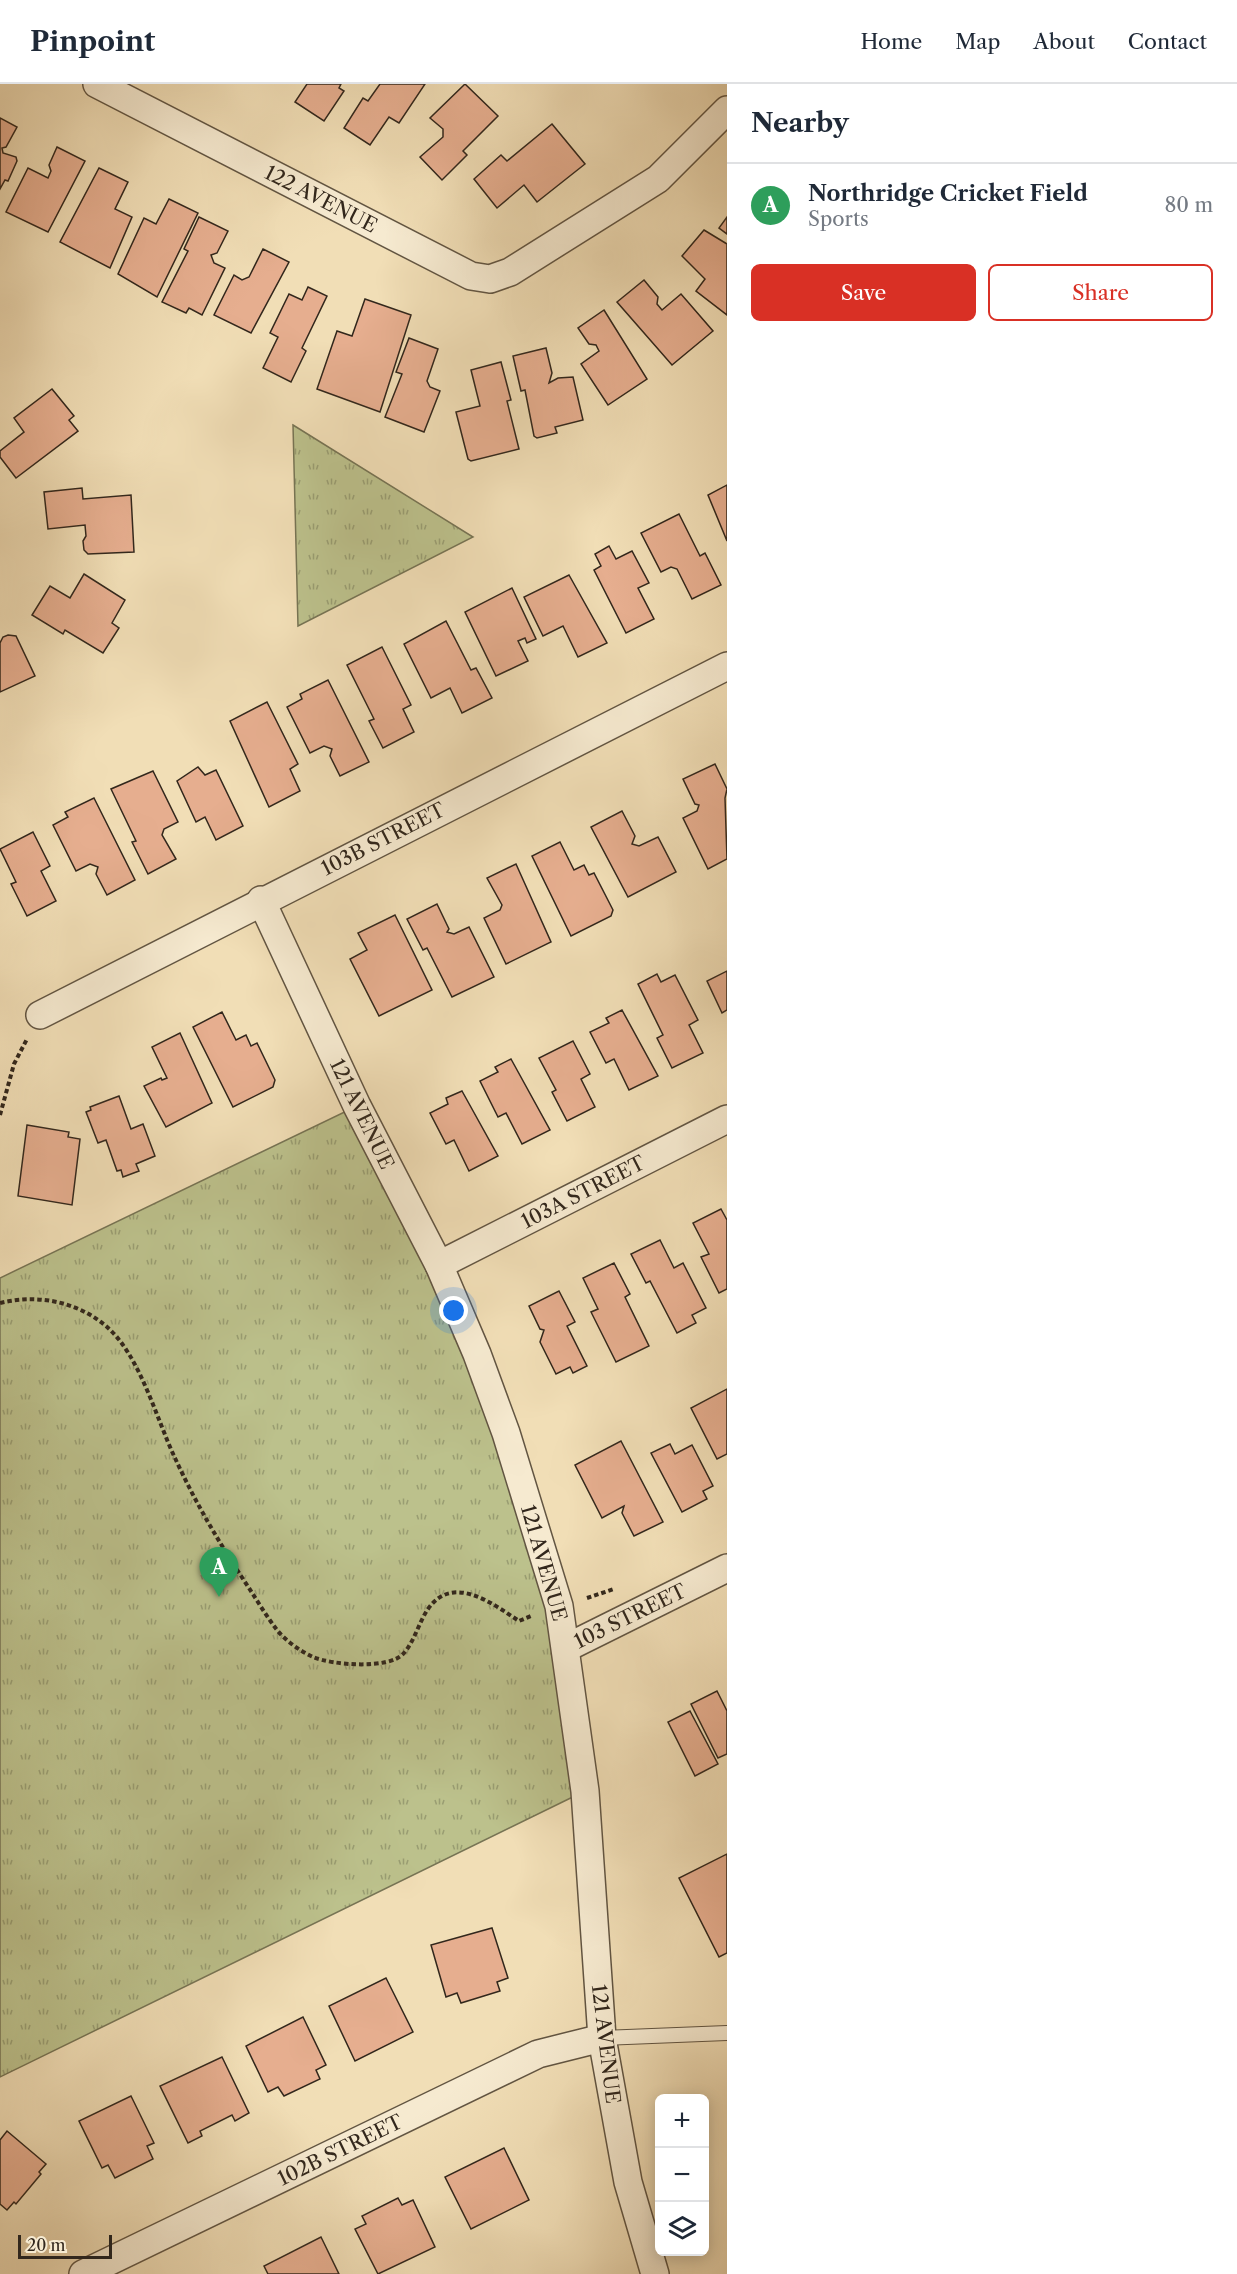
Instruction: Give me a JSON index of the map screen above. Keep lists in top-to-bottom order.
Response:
{
  "streets": {
    "street": [
      "122 AVENUE",
      "103B STREET",
      "121 AVENUE",
      "103A STREET",
      "103 STREET",
      "102B STREET"
    ]
  },
  "crossings": [
    ["103B STREET", "121 AVENUE"],
    ["121 AVENUE", "103A STREET"],
    ["121 AVENUE", "103 STREET"],
    ["121 AVENUE", "102B STREET"]
  ],
  "scale_bar": "20 m",
  "page": {
    "header": "Pinpoint",
    "nav": [
      "Home",
      "Map",
      "About",
      "Contact"
    ],
    "heading": "Nearby",
    "list": [
      {
        "mark": "A",
        "name": "Northridge Cricket Field",
        "note": "Sports",
        "value": "80 m"
      }
    ],
    "buttons": ["Save", "Share"],
    "pins": "A",
    "map_buttons": ["+", "−"],
    "scale": "20 m"
  }
}
